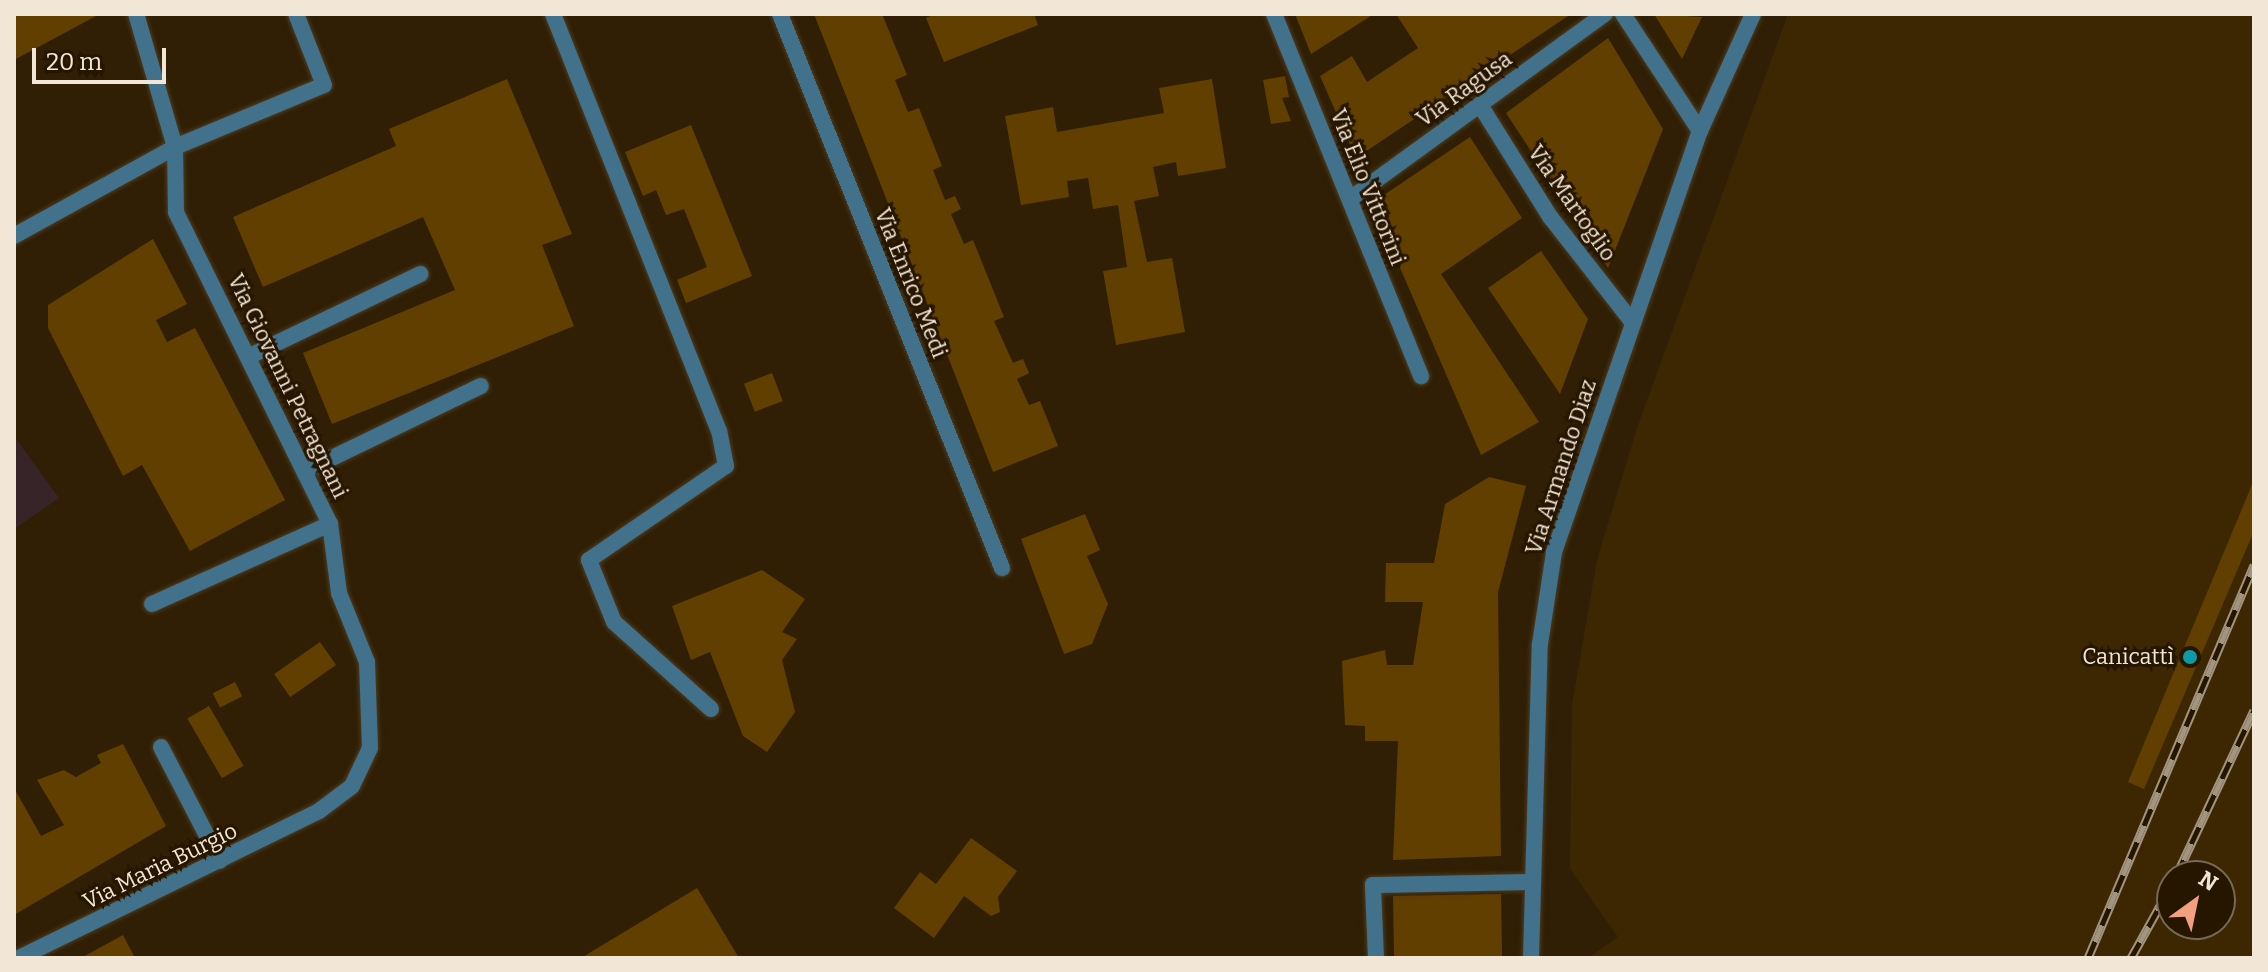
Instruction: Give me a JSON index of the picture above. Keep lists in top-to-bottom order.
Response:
{
  "streets": {
    "street": [
      "Via Ragusa",
      "Via Elio Vittorini",
      "Via Martoglio",
      "Via Enrico Medi",
      "Via Giovanni Petragnani",
      "Via Armando Diaz",
      "Via Maria Burgio"
    ]
  },
  "crossings": [
    ["Via Ragusa", "Via Elio Vittorini"],
    ["Via Ragusa", "Via Martoglio"],
    ["Via Martoglio", "Via Armando Diaz"],
    ["Via Giovanni Petragnani", "Via Maria Burgio"]
  ],
  "places": ["Canicattì"],
  "scale_bar": "20 m",
  "north": "top right"
}
